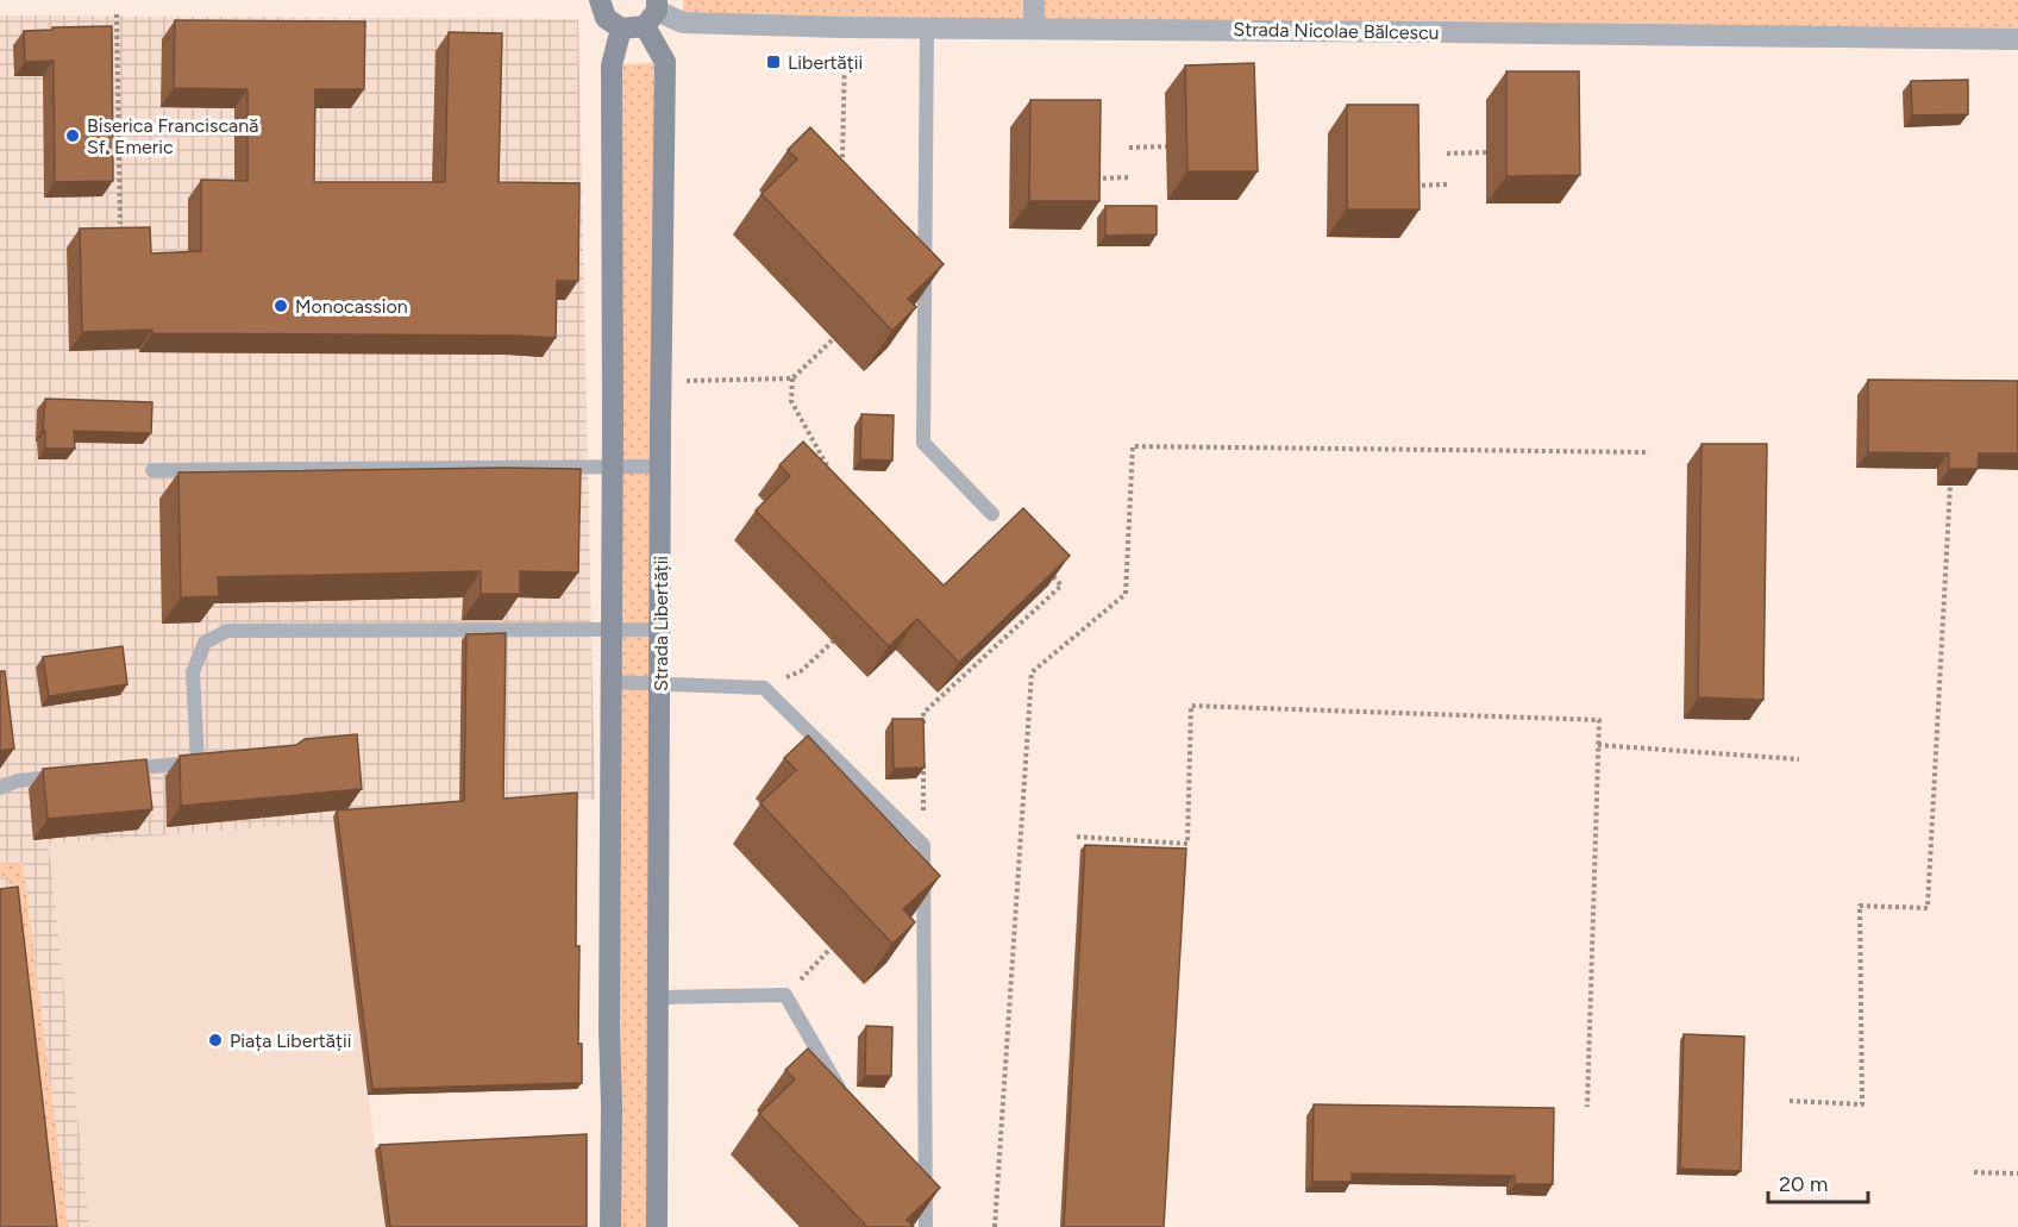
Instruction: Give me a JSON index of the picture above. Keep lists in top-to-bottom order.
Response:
{
  "streets": {
    "main road": ["Strada Libertății"],
    "street": ["Strada Nicolae Bălcescu"]
  },
  "crossings": [
    ["Strada Nicolae Bălcescu", "Strada Libertății"]
  ],
  "places": {
    "transit": ["Libertății"],
    "other": ["Biserica Franciscană Sf. Emeric", "Monocassion", "Piața Libertății"]
  },
  "scale_bar": "20 m"
}
